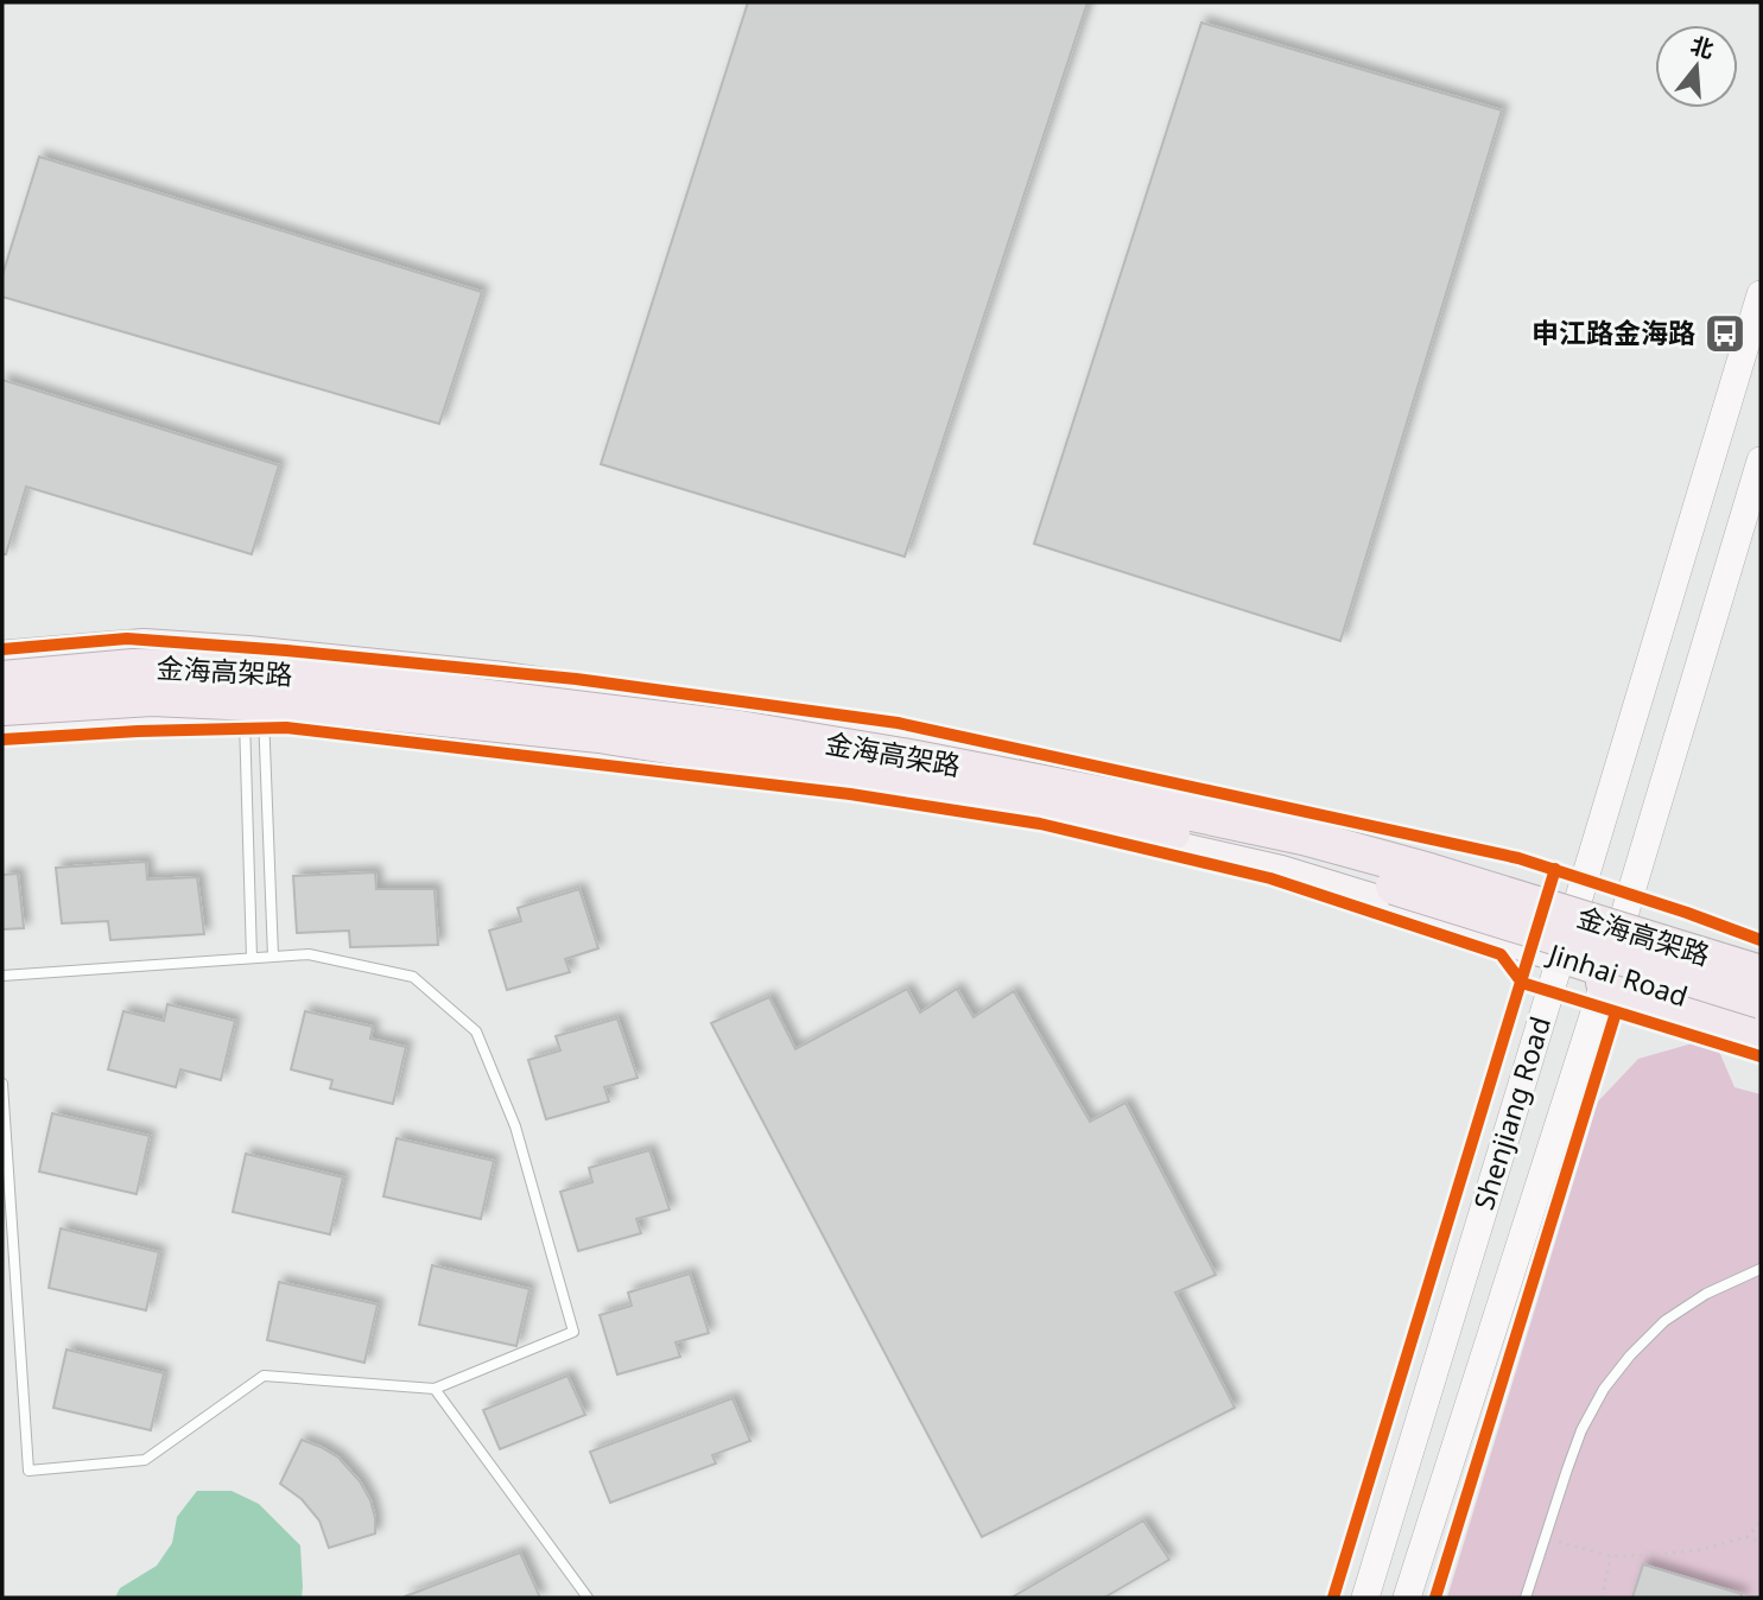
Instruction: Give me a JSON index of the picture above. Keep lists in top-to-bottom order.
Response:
{
  "streets": {
    "highway": ["金海高架路"],
    "main road": ["Jinhai Road", "Shenjiang Road"]
  },
  "crossings": [
    ["Jinhai Road", "Shenjiang Road"]
  ],
  "places": {
    "bus stop": ["申江路金海路"]
  },
  "north": "top"
}
